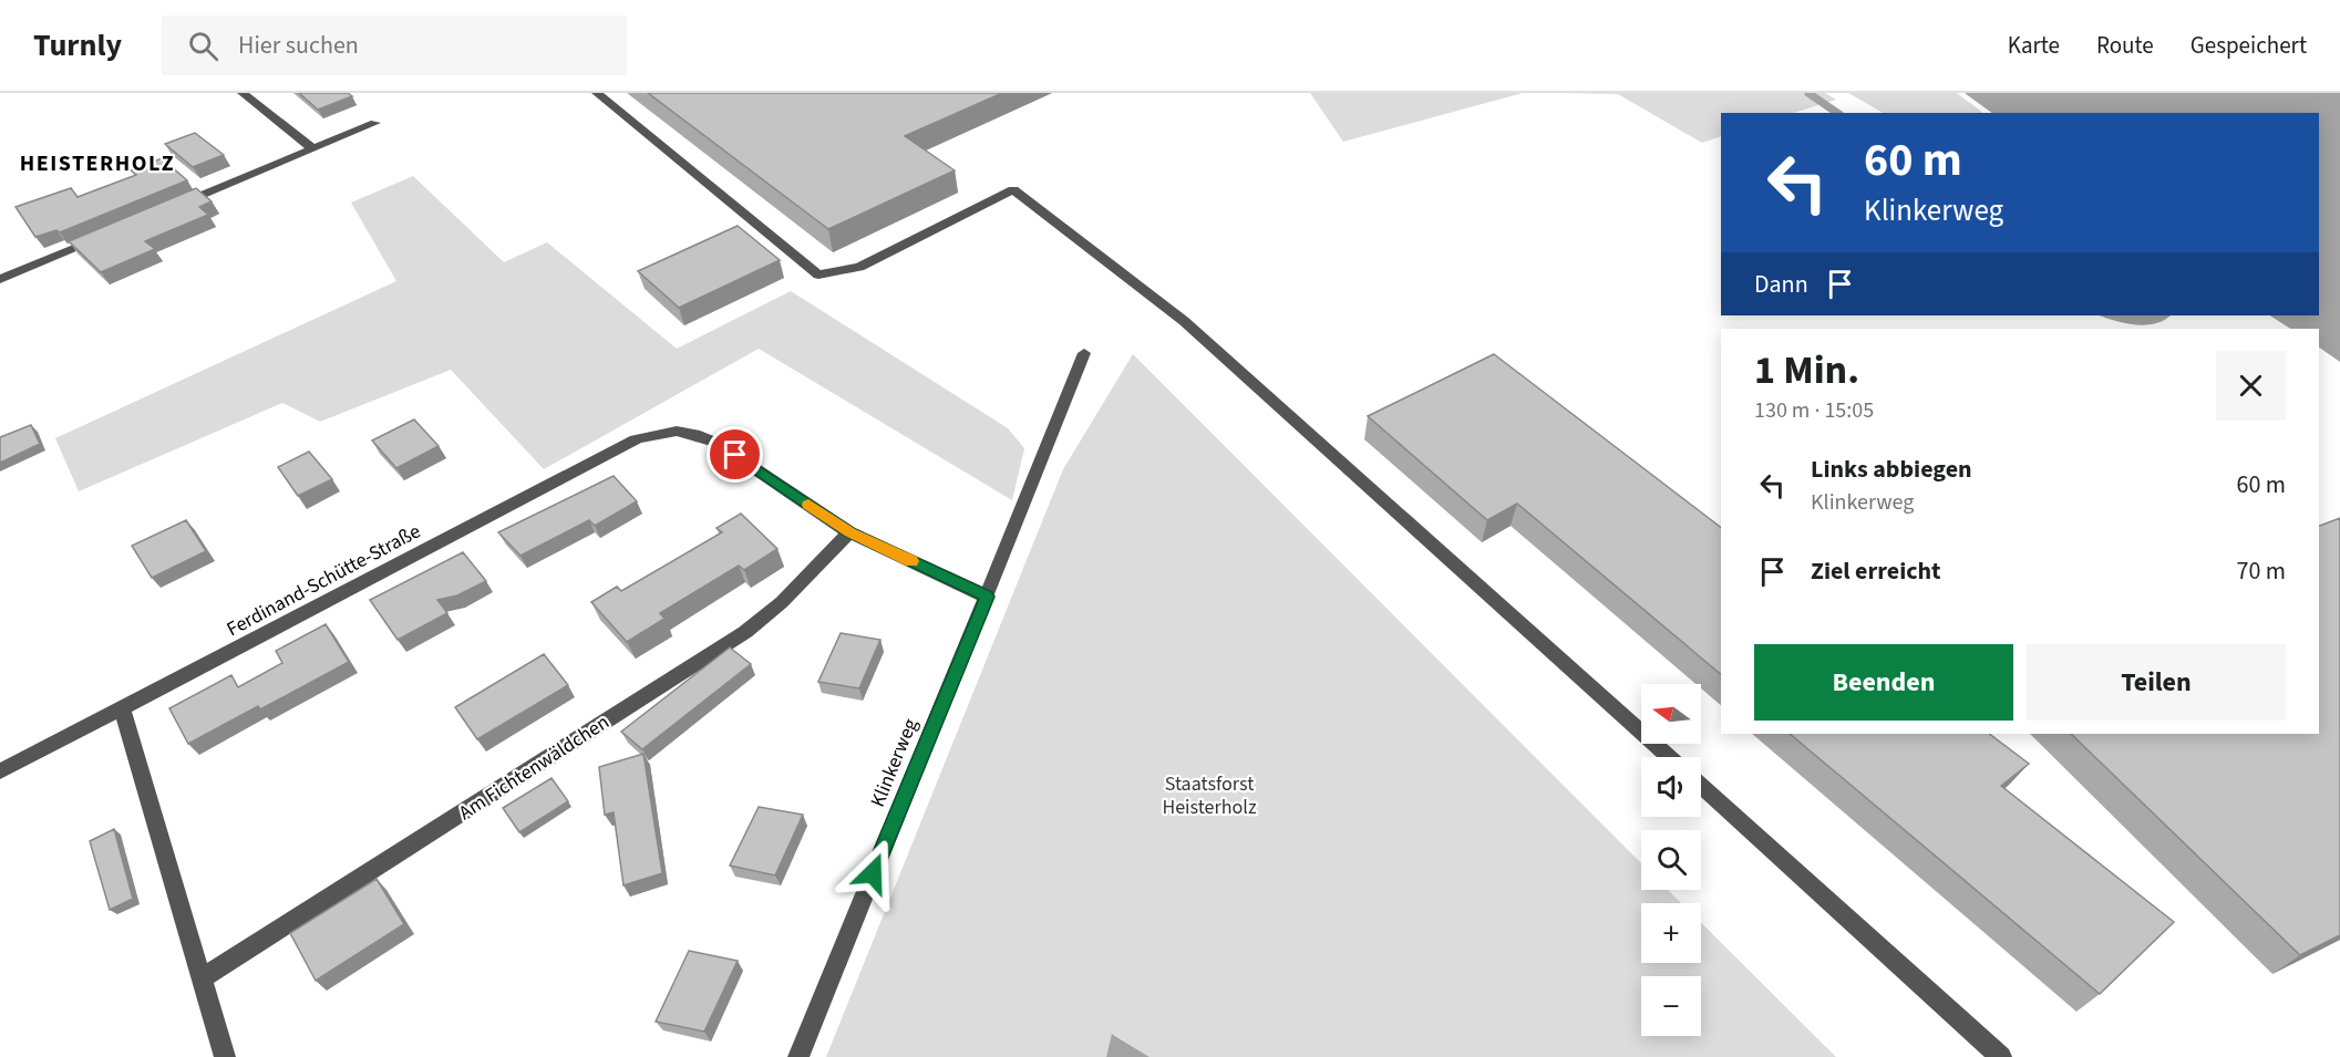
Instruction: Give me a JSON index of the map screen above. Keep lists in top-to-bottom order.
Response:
{
  "streets": {
    "street": ["Ferdinand-Schütte-Straße", "Klinkerweg", "Am Fichtenwäldchen"]
  },
  "crossings": [
    ["Ferdinand-Schütte-Straße", "Am Fichtenwäldchen"]
  ],
  "districts": ["HEISTERHOLZ"],
  "parks": ["Staatsforst Heisterholz"],
  "north": "left",
  "page": {
    "header": "Turnly",
    "search": "Hier suchen",
    "nav": ["Karte", "Route", "Gespeichert"],
    "turn": ["60 m", "Klinkerweg"],
    "then": "Dann",
    "heading": ["1 Min.", "130 m · 15:05"],
    "list": [
      {
        "name": "Links abbiegen",
        "note": "Klinkerweg",
        "value": "60 m"
      },
      {
        "name": "Ziel erreicht",
        "value": "70 m"
      }
    ],
    "buttons": ["Beenden", "Teilen"],
    "map_buttons": ["+", "−"]
  }
}
